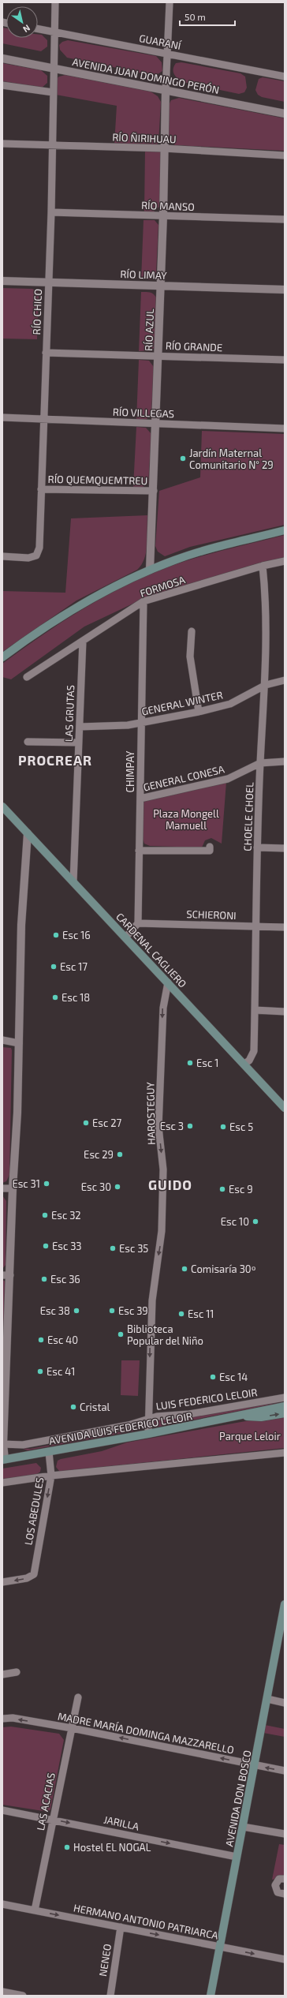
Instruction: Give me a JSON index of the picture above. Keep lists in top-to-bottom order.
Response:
{
  "streets": {
    "main road": ["CARDENAL CAGLIERO", "AVENIDA LUIS FEDERICO LELOIR", "AVENIDA DON BOSCO"],
    "street": [
      "GUARANÍ",
      "AVENIDA JUAN DOMINGO PERÓN",
      "RÍO ÑIRIHUAU",
      "RÍO MANSO",
      "RÍO LIMAY",
      "RÍO CHICO",
      "RÍO AZUL",
      "RÍO GRANDE",
      "RÍO VILLEGAS",
      "RÍO QUEMQUEMTREU",
      "FORMOSA",
      "GENERAL WINTER",
      "LAS GRUTAS",
      "CHIMPAY",
      "GENERAL CONESA",
      "CHOELE CHOEL",
      "SCHIERONI",
      "HAROSTEGUY",
      "LUIS FEDERICO LELOIR",
      "LOS ABEDULES",
      "MADRE MARÍA DOMINGA MAZZARELLO",
      "LAS ACACIAS",
      "JARILLA",
      "HERMANO ANTONIO PATRIARCA",
      "NENEO"
    ]
  },
  "crossings": [
    ["GUARANÍ", "RÍO CHICO"],
    ["AVENIDA JUAN DOMINGO PERÓN", "RÍO CHICO"],
    ["AVENIDA JUAN DOMINGO PERÓN", "RÍO AZUL"],
    ["RÍO ÑIRIHUAU", "RÍO CHICO"],
    ["RÍO ÑIRIHUAU", "RÍO AZUL"],
    ["RÍO MANSO", "RÍO CHICO"],
    ["RÍO MANSO", "RÍO AZUL"],
    ["RÍO LIMAY", "RÍO CHICO"],
    ["RÍO LIMAY", "RÍO AZUL"],
    ["RÍO CHICO", "RÍO GRANDE"],
    ["RÍO CHICO", "RÍO VILLEGAS"],
    ["RÍO CHICO", "RÍO QUEMQUEMTREU"],
    ["RÍO AZUL", "RÍO GRANDE"],
    ["RÍO AZUL", "RÍO VILLEGAS"],
    ["RÍO AZUL", "RÍO QUEMQUEMTREU"],
    ["FORMOSA", "LAS GRUTAS"],
    ["FORMOSA", "CHIMPAY"],
    ["FORMOSA", "CHOELE CHOEL"],
    ["GENERAL WINTER", "LAS GRUTAS"],
    ["GENERAL WINTER", "CHIMPAY"],
    ["GENERAL WINTER", "CHOELE CHOEL"],
    ["LAS GRUTAS", "CARDENAL CAGLIERO"],
    ["CHIMPAY", "GENERAL CONESA"],
    ["CHIMPAY", "SCHIERONI"],
    ["GENERAL CONESA", "CHOELE CHOEL"],
    ["CHOELE CHOEL", "SCHIERONI"],
    ["CHOELE CHOEL", "CARDENAL CAGLIERO"],
    ["CARDENAL CAGLIERO", "HAROSTEGUY"],
    ["HAROSTEGUY", "LUIS FEDERICO LELOIR"],
    ["HAROSTEGUY", "AVENIDA LUIS FEDERICO LELOIR"],
    ["AVENIDA LUIS FEDERICO LELOIR", "LOS ABEDULES"],
    ["MADRE MARÍA DOMINGA MAZZARELLO", "AVENIDA DON BOSCO"],
    ["MADRE MARÍA DOMINGA MAZZARELLO", "LAS ACACIAS"],
    ["AVENIDA DON BOSCO", "JARILLA"],
    ["AVENIDA DON BOSCO", "HERMANO ANTONIO PATRIARCA"],
    ["LAS ACACIAS", "JARILLA"],
    ["LAS ACACIAS", "HERMANO ANTONIO PATRIARCA"],
    ["HERMANO ANTONIO PATRIARCA", "NENEO"]
  ],
  "one_way": [
    "HAROSTEGUY",
    "LOS ABEDULES",
    "MADRE MARÍA DOMINGA MAZZARELLO",
    "JARILLA",
    "HERMANO ANTONIO PATRIARCA"
  ],
  "districts": ["PROCREAR", "GUIDO"],
  "parks": ["Plaza Mongell Mamuell", "Parque Leloir"],
  "places": [
    "Jardín Maternal Comunitario N° 29",
    "Esc 16",
    "Esc 17",
    "Esc 18",
    "Esc 1",
    "Esc 27",
    "Esc 3",
    "Esc 5",
    "Esc 29",
    "Esc 31",
    "Esc 30",
    "Esc 9",
    "Esc 32",
    "Esc 10",
    "Esc 33",
    "Esc 35",
    "Comisaría 30º",
    "Esc 36",
    "Esc 38",
    "Esc 39",
    "Esc 11",
    "Biblioteca Popular del Niño",
    "Esc 40",
    "Esc 41",
    "Esc 14",
    "Cristal",
    "Hostel EL NOGAL"
  ],
  "scale_bar": "50 m",
  "north": "bottom right"
}
